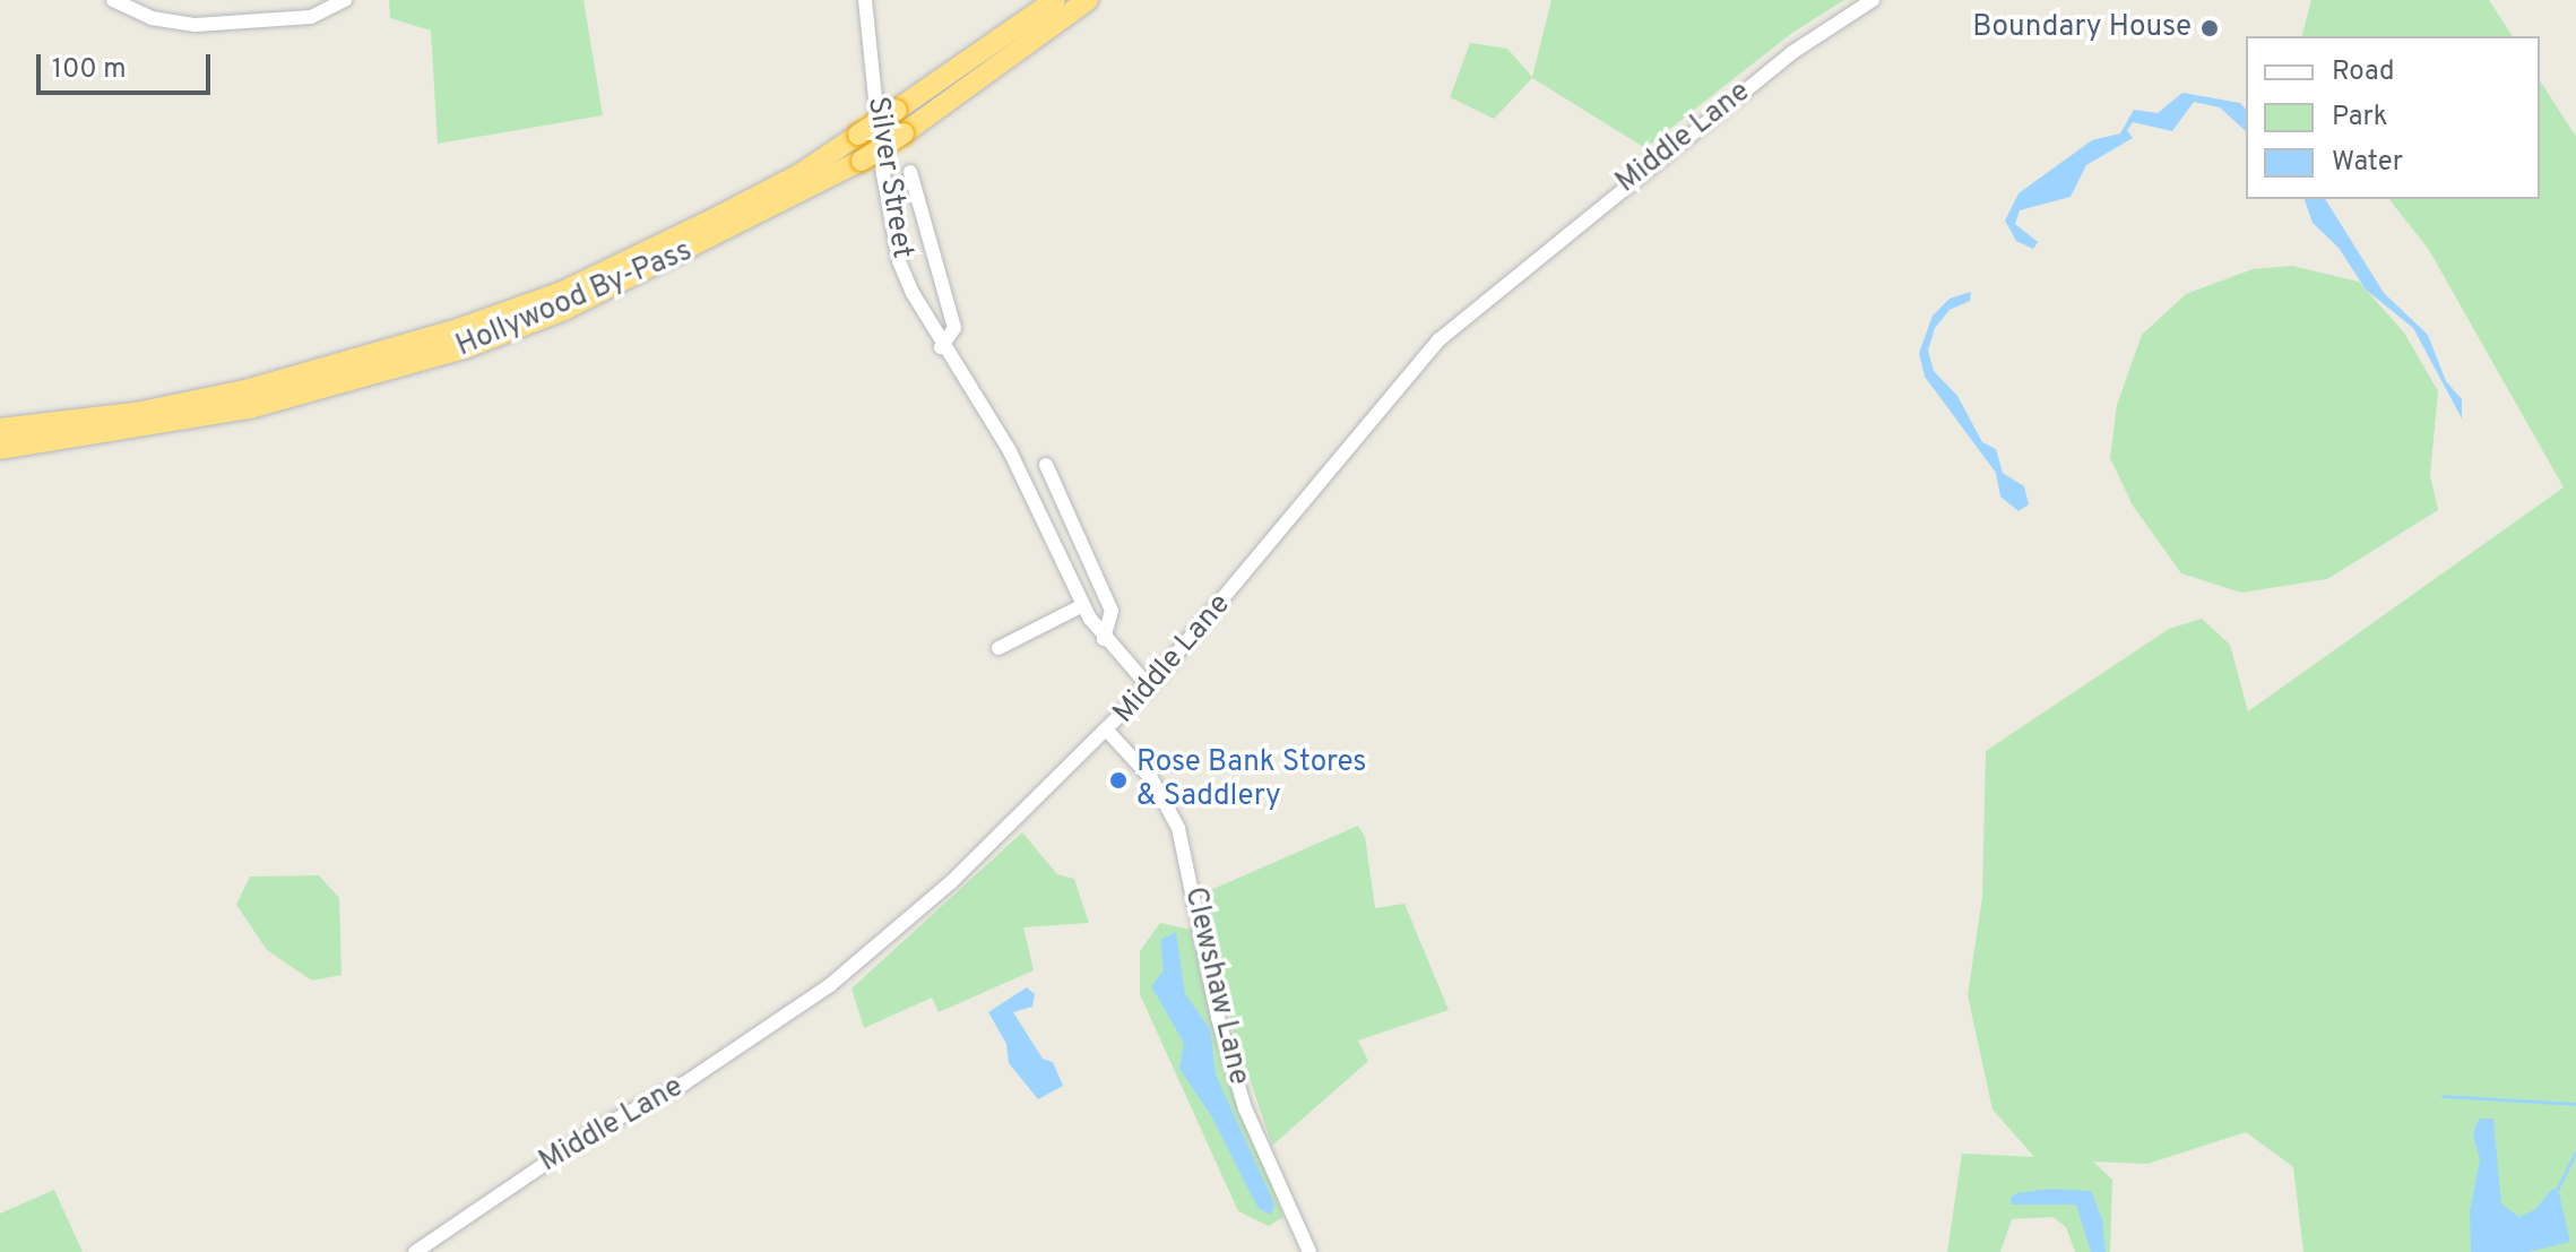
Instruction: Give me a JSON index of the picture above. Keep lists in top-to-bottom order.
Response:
{
  "streets": {
    "highway": ["Hollywood By-Pass"],
    "street": ["Middle Lane", "Silver Street", "Clewshaw Lane"]
  },
  "crossings": [
    ["Middle Lane", "Silver Street"],
    ["Middle Lane", "Clewshaw Lane"]
  ],
  "places": ["Boundary House", "Rose Bank Stores & Saddlery"],
  "legend": ["Road", "Park", "Water"],
  "scale_bar": "100 m"
}
